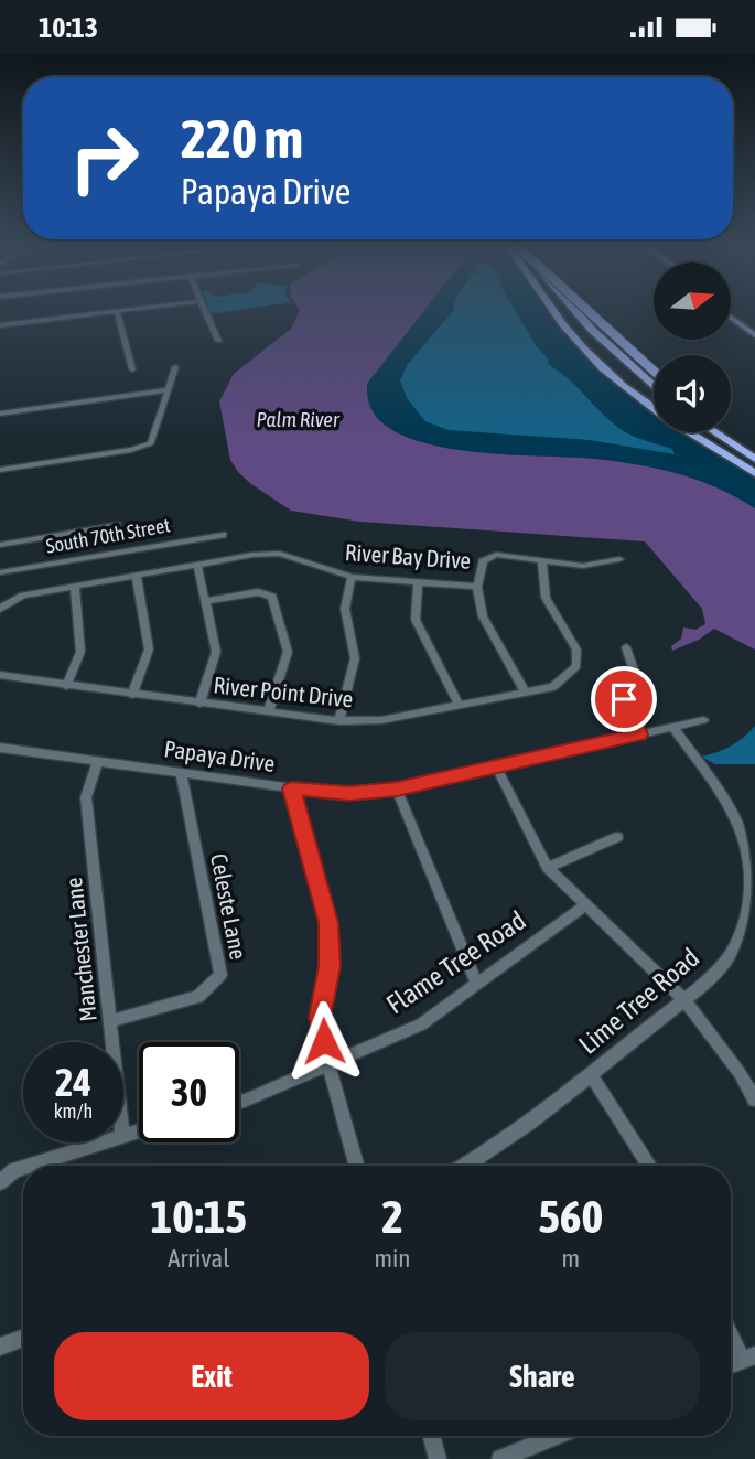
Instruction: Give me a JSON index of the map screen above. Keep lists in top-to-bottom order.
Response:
{
  "streets": {
    "street": [
      "South 70th Street",
      "River Bay Drive",
      "River Point Drive",
      "Papaya Drive",
      "Celeste Lane",
      "Manchester Lane",
      "Flame Tree Road",
      "Lime Tree Road"
    ]
  },
  "crossings": [
    ["River Bay Drive", "River Point Drive"],
    ["Papaya Drive", "Celeste Lane"],
    ["Papaya Drive", "Manchester Lane"],
    ["Papaya Drive", "Lime Tree Road"],
    ["Celeste Lane", "Manchester Lane"]
  ],
  "water": ["Palm River"],
  "north": "right",
  "page": {
    "status": "10:13",
    "turn": ["220 m", "Papaya Drive"],
    "speed": "24 km/h",
    "limit": "30",
    "eta": [
      "10:15",
      "Arrival",
      "2",
      "min",
      "560",
      "m"
    ],
    "buttons": ["Exit", "Share"]
  }
}
